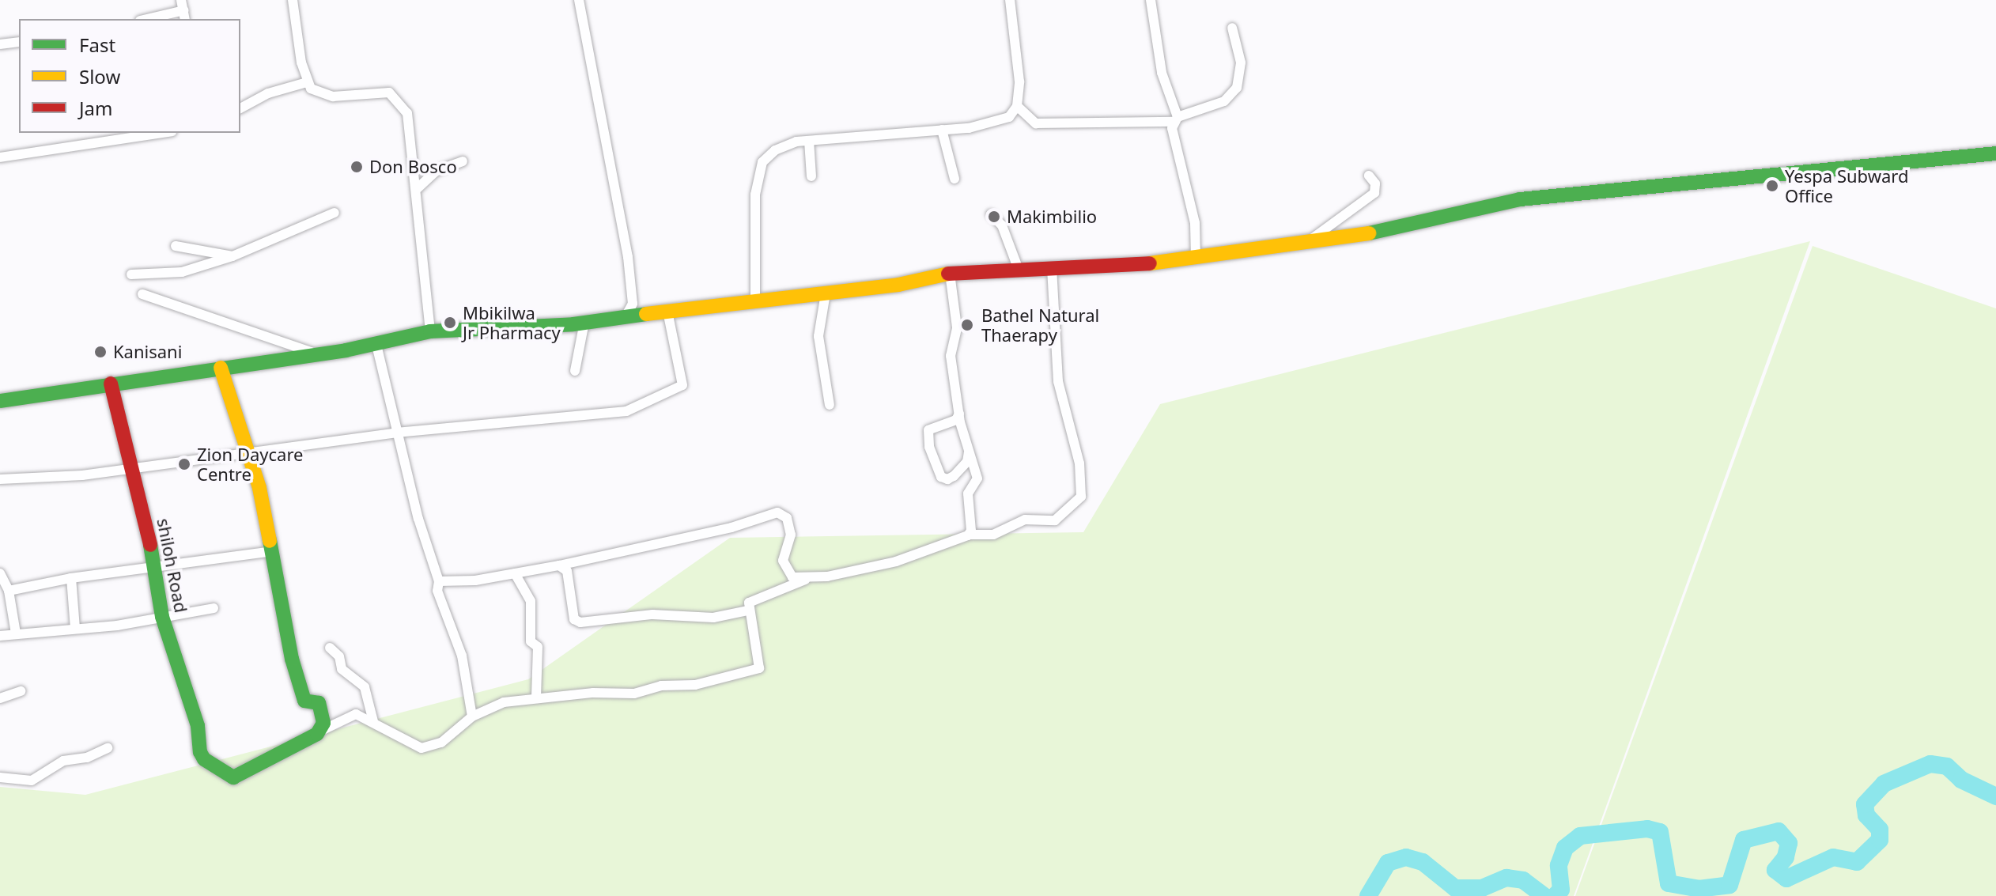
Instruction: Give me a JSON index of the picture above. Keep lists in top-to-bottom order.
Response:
{
  "streets": {
    "street": ["shiloh Road"]
  },
  "places": [
    "Don Bosco",
    "Yespa Subward Office",
    "Makimbilio",
    "Mbikilwa Jr Pharmacy",
    "Bathel Natural Thaerapy",
    "Kanisani",
    "Zion Daycare Centre"
  ],
  "legend": ["Fast", "Slow", "Jam"]
}
